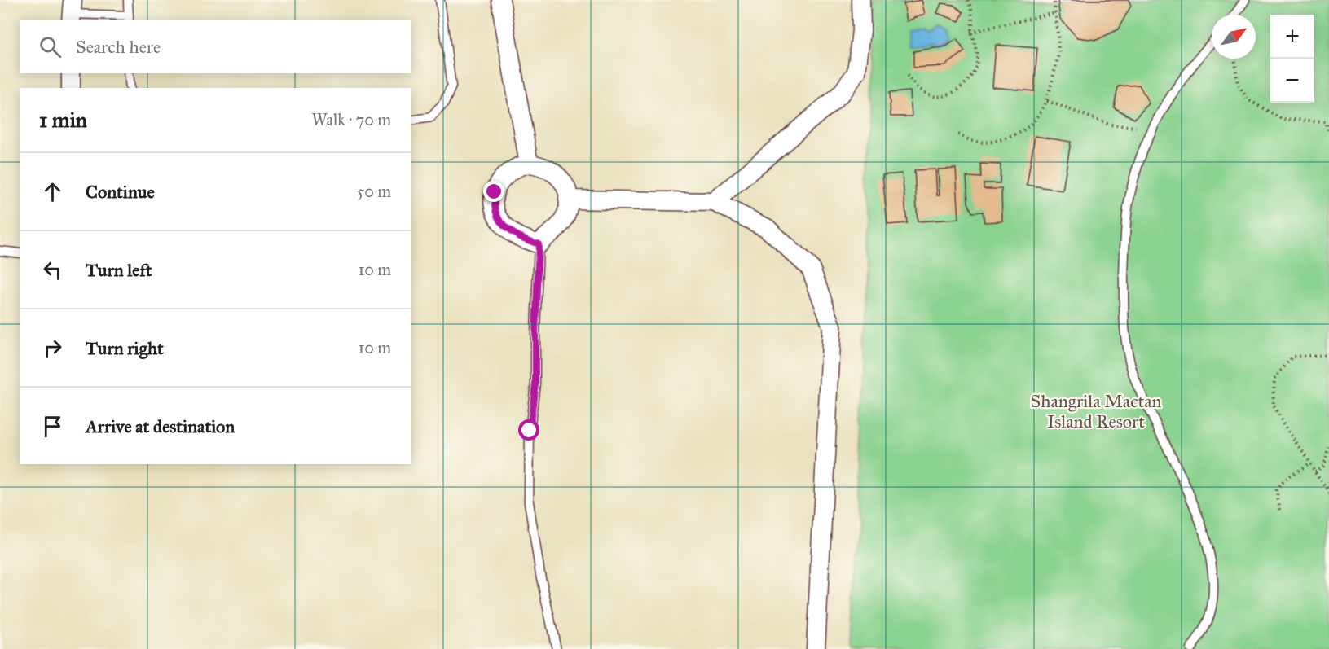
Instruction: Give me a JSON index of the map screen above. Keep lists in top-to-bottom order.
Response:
{
  "parks": ["Shangrila Mactan Island Resort"],
  "north": "top right",
  "page": {
    "map_buttons": ["+", "−"],
    "search": "Search here",
    "heading": ["1 min", "Walk · 70 m"],
    "list": [
      ["Continue", "50 m"],
      ["Turn left", "10 m"],
      ["Turn right", "10 m"],
      "Arrive at destination"
    ]
  }
}
